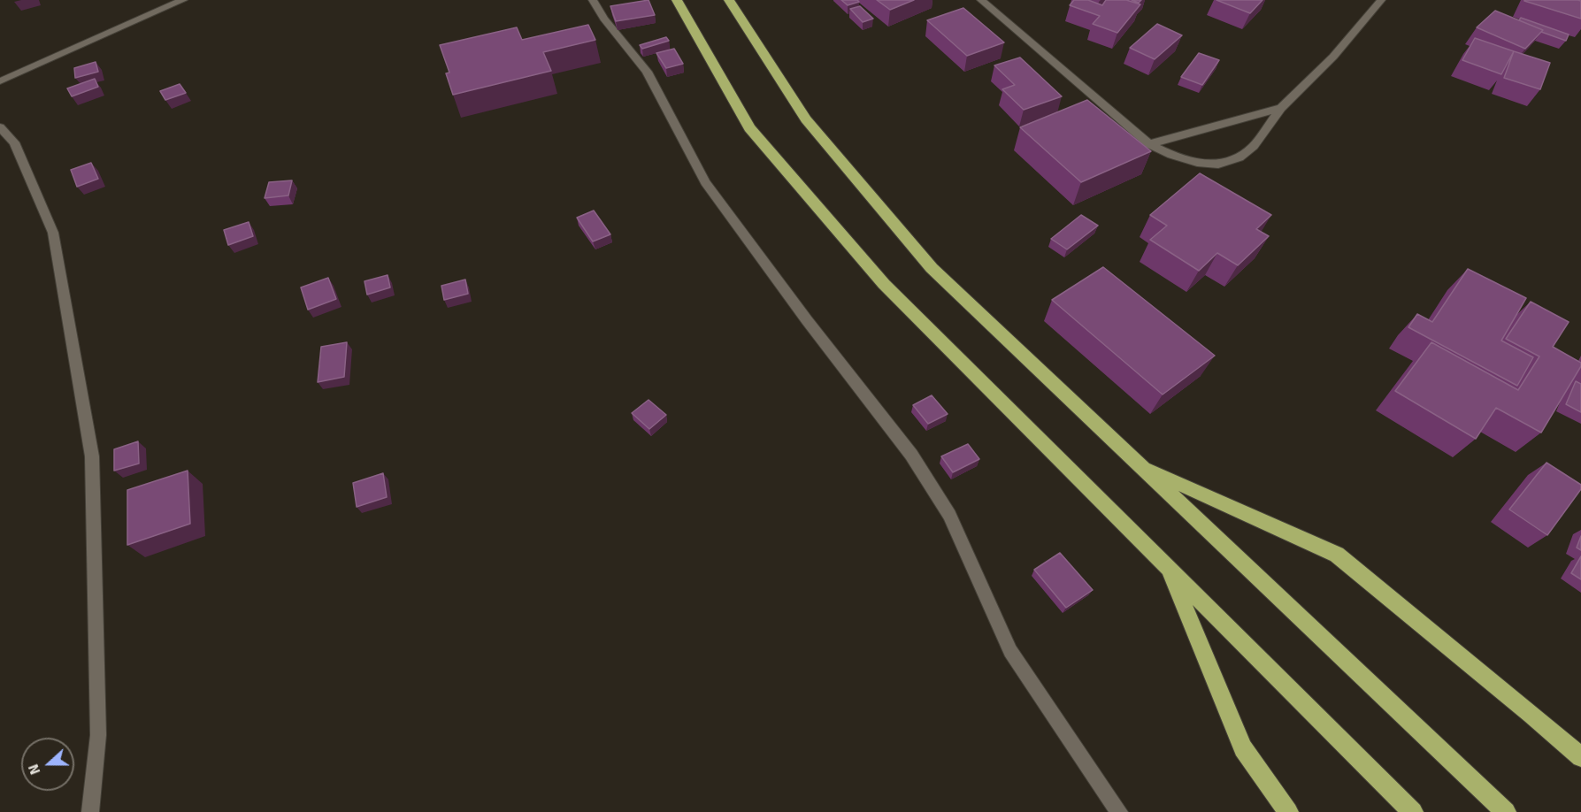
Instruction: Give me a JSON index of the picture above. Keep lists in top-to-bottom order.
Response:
{
  "north": "left"
}
